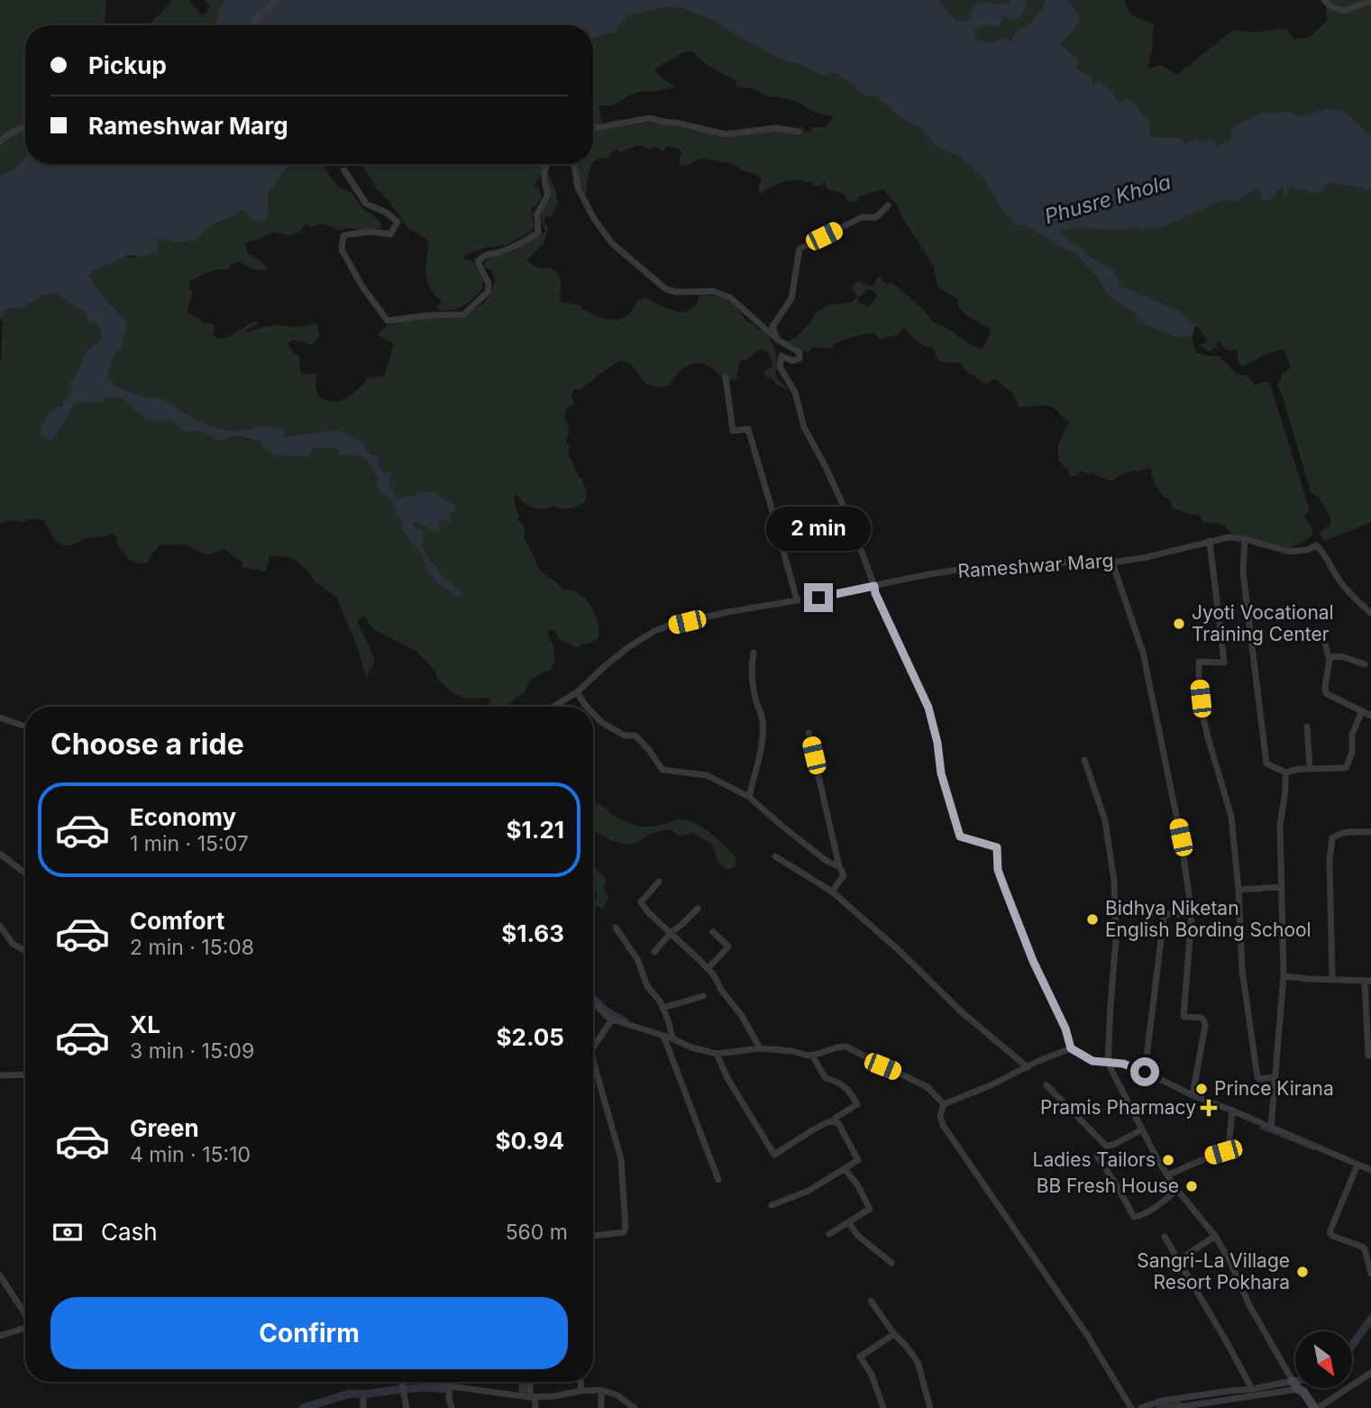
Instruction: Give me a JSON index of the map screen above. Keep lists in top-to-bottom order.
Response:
{
  "streets": {
    "street": ["Rameshwar Marg"]
  },
  "water": ["Phusre Khola"],
  "places": {
    "other": [
      "Jyoti Vocational Training Center",
      "Bidhya Niketan English Bording School",
      "Prince Kirana",
      "Ladies Tailors",
      "BB Fresh House",
      "Sangri-La Village Resort Pokhara"
    ],
    "health": ["Pramis Pharmacy"]
  },
  "north": "bottom right",
  "page": {
    "banner": ["Pickup", "Rameshwar Marg"],
    "bubble": "2 min",
    "heading": "Choose a ride",
    "list": [
      {
        "name": "Economy",
        "note": "1 min · 15:07",
        "value": "$1.21"
      },
      {
        "name": "Comfort",
        "note": "2 min · 15:08",
        "value": "$1.63"
      },
      {
        "name": "XL",
        "note": "3 min · 15:09",
        "value": "$2.05"
      },
      {
        "name": "Green",
        "note": "4 min · 15:10",
        "value": "$0.94"
      }
    ],
    "pay": ["Cash", "560 m"],
    "buttons": "Confirm"
  }
}
